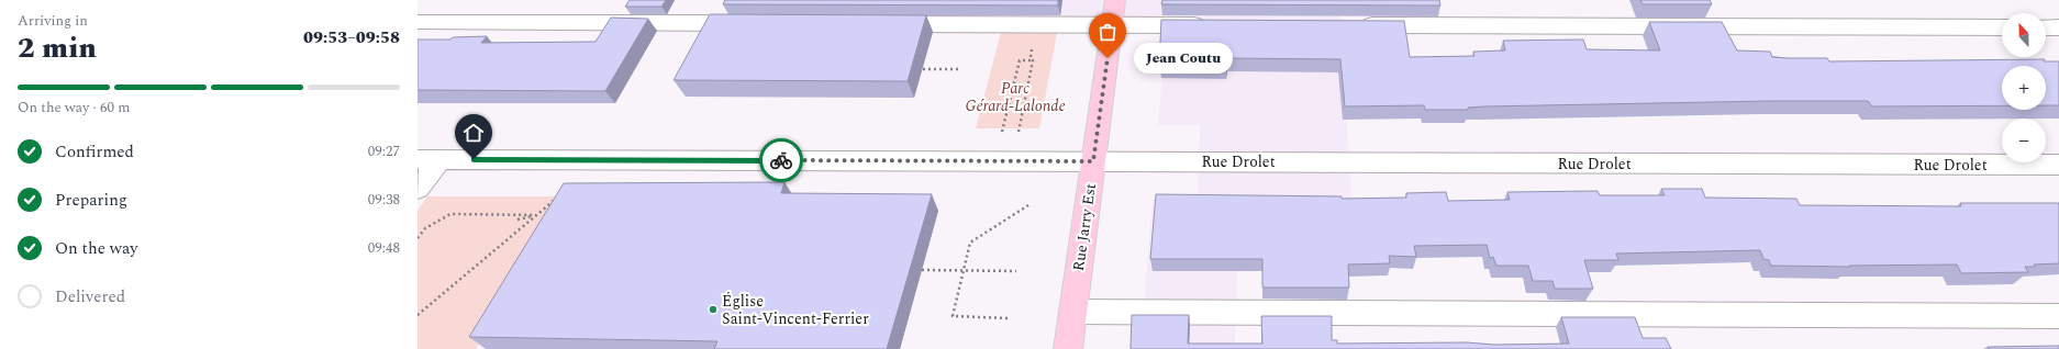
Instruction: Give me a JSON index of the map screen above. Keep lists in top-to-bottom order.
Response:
{
  "streets": {
    "main road": ["Rue Jarry Est"],
    "street": ["Rue Drolet"]
  },
  "crossings": [
    ["Rue Drolet", "Rue Jarry Est"]
  ],
  "parks": ["Parc Gérard-Lalonde"],
  "places": ["Jean Coutu", "Église Saint-Vincent-Ferrier"],
  "north": "top",
  "page": {
    "heading": ["2 min", "Arriving in", "09:53–09:58"],
    "map_buttons": ["+", "−"],
    "bubble": "Jean Coutu",
    "bar": "On the way · 60 m",
    "list": [
      ["Confirmed", "09:27"],
      ["Preparing", "09:38"],
      ["On the way", "09:48"],
      "Delivered"
    ]
  }
}
